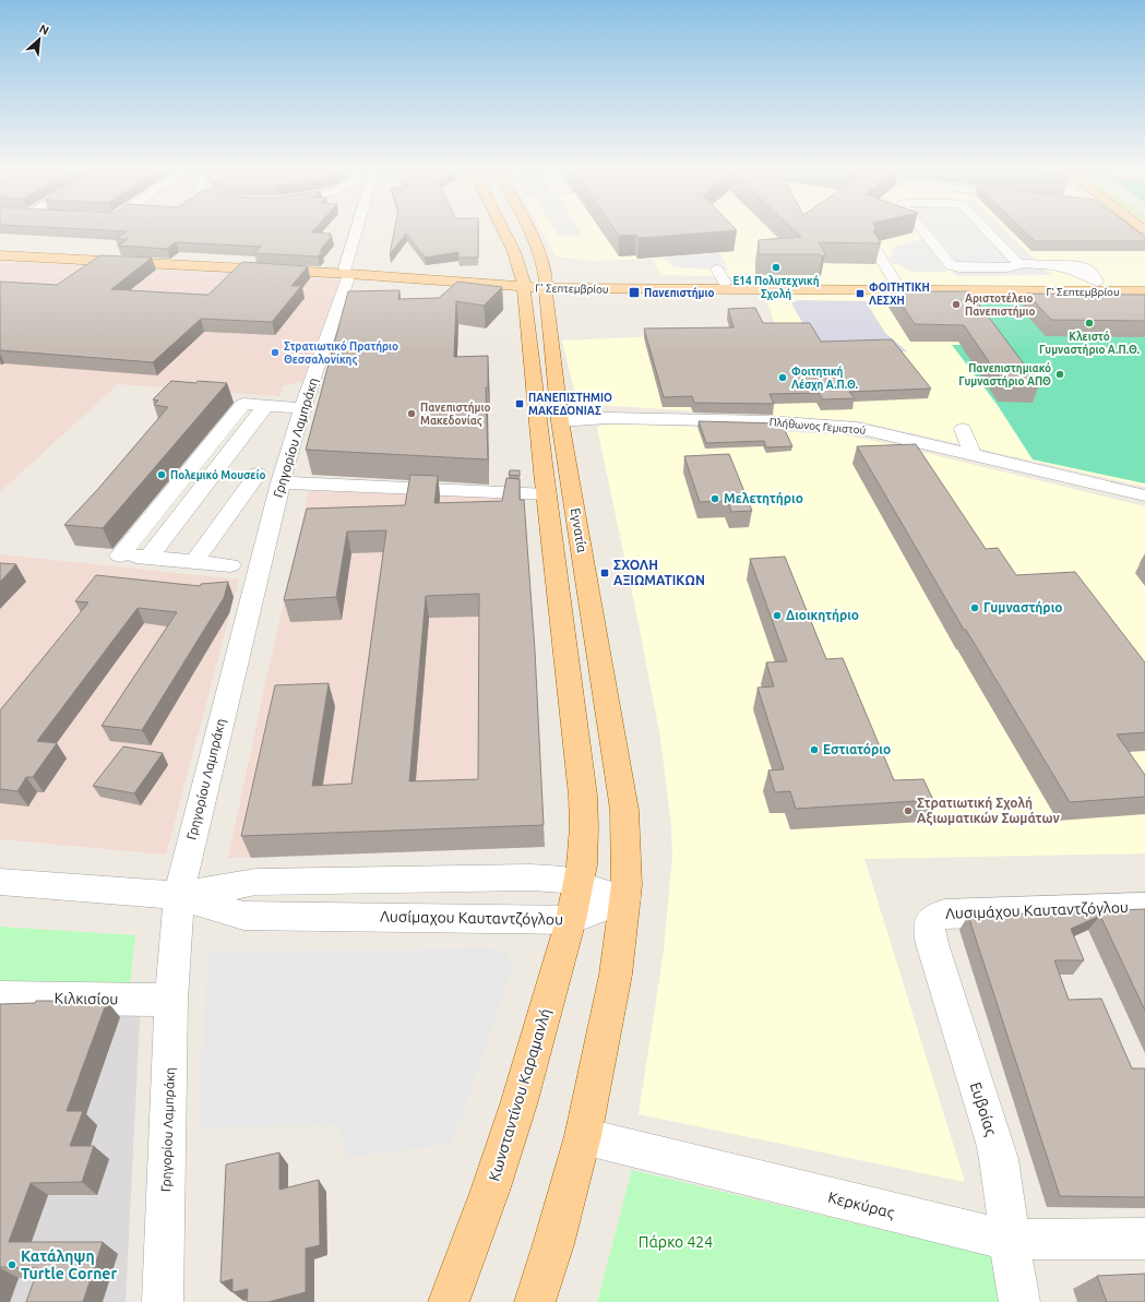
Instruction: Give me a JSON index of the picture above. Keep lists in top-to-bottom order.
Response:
{
  "streets": {
    "main road": ["Γ' Σεπτεμβρίου", "Εγνατία", "Κωνσταντίνου Καραμανλή"],
    "street": [
      "Πλήθωνος Γεμιστού",
      "Γρηγορίου Λαμπράκη",
      "Λυσιμάχου Καυταντζόγλου",
      "Λυσίμαχου Καυταντζόγλου",
      "Κιλκισίου",
      "Ευβοίας",
      "Κερκύρας"
    ]
  },
  "crossings": [
    ["Γ' Σεπτεμβρίου", "Γρηγορίου Λαμπράκη"],
    ["Γ' Σεπτεμβρίου", "Εγνατία"],
    ["Πλήθωνος Γεμιστού", "Εγνατία"],
    ["Γρηγορίου Λαμπράκη", "Λυσίμαχου Καυταντζόγλου"],
    ["Γρηγορίου Λαμπράκη", "Κιλκισίου"],
    ["Εγνατία", "Λυσίμαχου Καυταντζόγλου"],
    ["Εγνατία", "Κωνσταντίνου Καραμανλή"],
    ["Λυσιμάχου Καυταντζόγλου", "Ευβοίας"],
    ["Λυσίμαχου Καυταντζόγλου", "Κωνσταντίνου Καραμανλή"],
    ["Ευβοίας", "Κερκύρας"]
  ],
  "parks": ["Πάρκο 424"],
  "places": {
    "other": [
      "E14 Πολυτεχνική Σχολή",
      "Αριστοτέλειο Πανεπιστήμιο",
      "Κλειστό Γυμναστήριο Α.Π.Θ.",
      "Στρατιωτικό Πρατήριο Θεσσαλονίκης",
      "Πανεπιστημιακό Γυμναστήριο ΑΠΘ",
      "Φοιτητική Λέσχη Α.Π.Θ.",
      "Πανεπιστήμιο Μακεδονίας",
      "Πολεμικό Μουσείο",
      "Μελετητήριο",
      "Γυμναστήριο",
      "Διοικητήριο",
      "Εστιατόριο",
      "Στρατιωτική Σχολή Αξιωματικών Σωμάτων",
      "Κατάληψη Turtle Corner"
    ],
    "transit": [
      "Πανεπιστήμιο",
      "ΦΟΙΤΗΤΙΚΗ ΛΕΣΧΗ",
      "ΠΑΝΕΠΙΣΤΗΜΙΟ ΜΑΚΕΔΟΝΙΑΣ",
      "ΣΧΟΛΗ ΑΞΙΩΜΑΤΙΚΩΝ"
    ]
  },
  "north": "top right"
}
